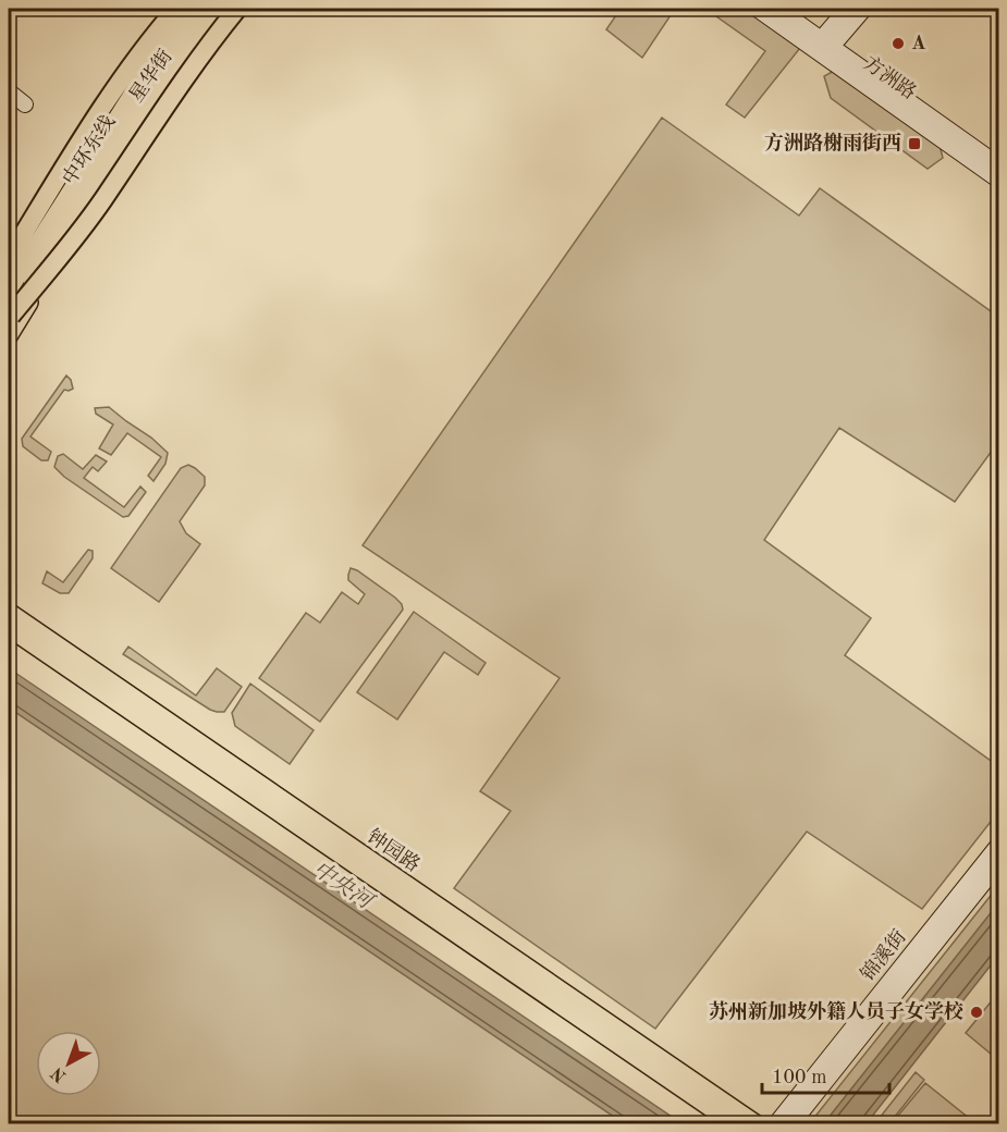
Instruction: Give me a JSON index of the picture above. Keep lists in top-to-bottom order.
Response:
{
  "streets": {
    "highway": ["中环东线"],
    "main road": [
      "星华街",
      "方洲路",
      "钟园路",
      "锦溪街"
    ]
  },
  "water": ["中央河"],
  "places": {
    "other": ["A", "苏州新加坡外籍人员子女学校"],
    "transit": ["方洲路榭雨街西"]
  },
  "scale_bar": "100 m",
  "north": "bottom left"
}
